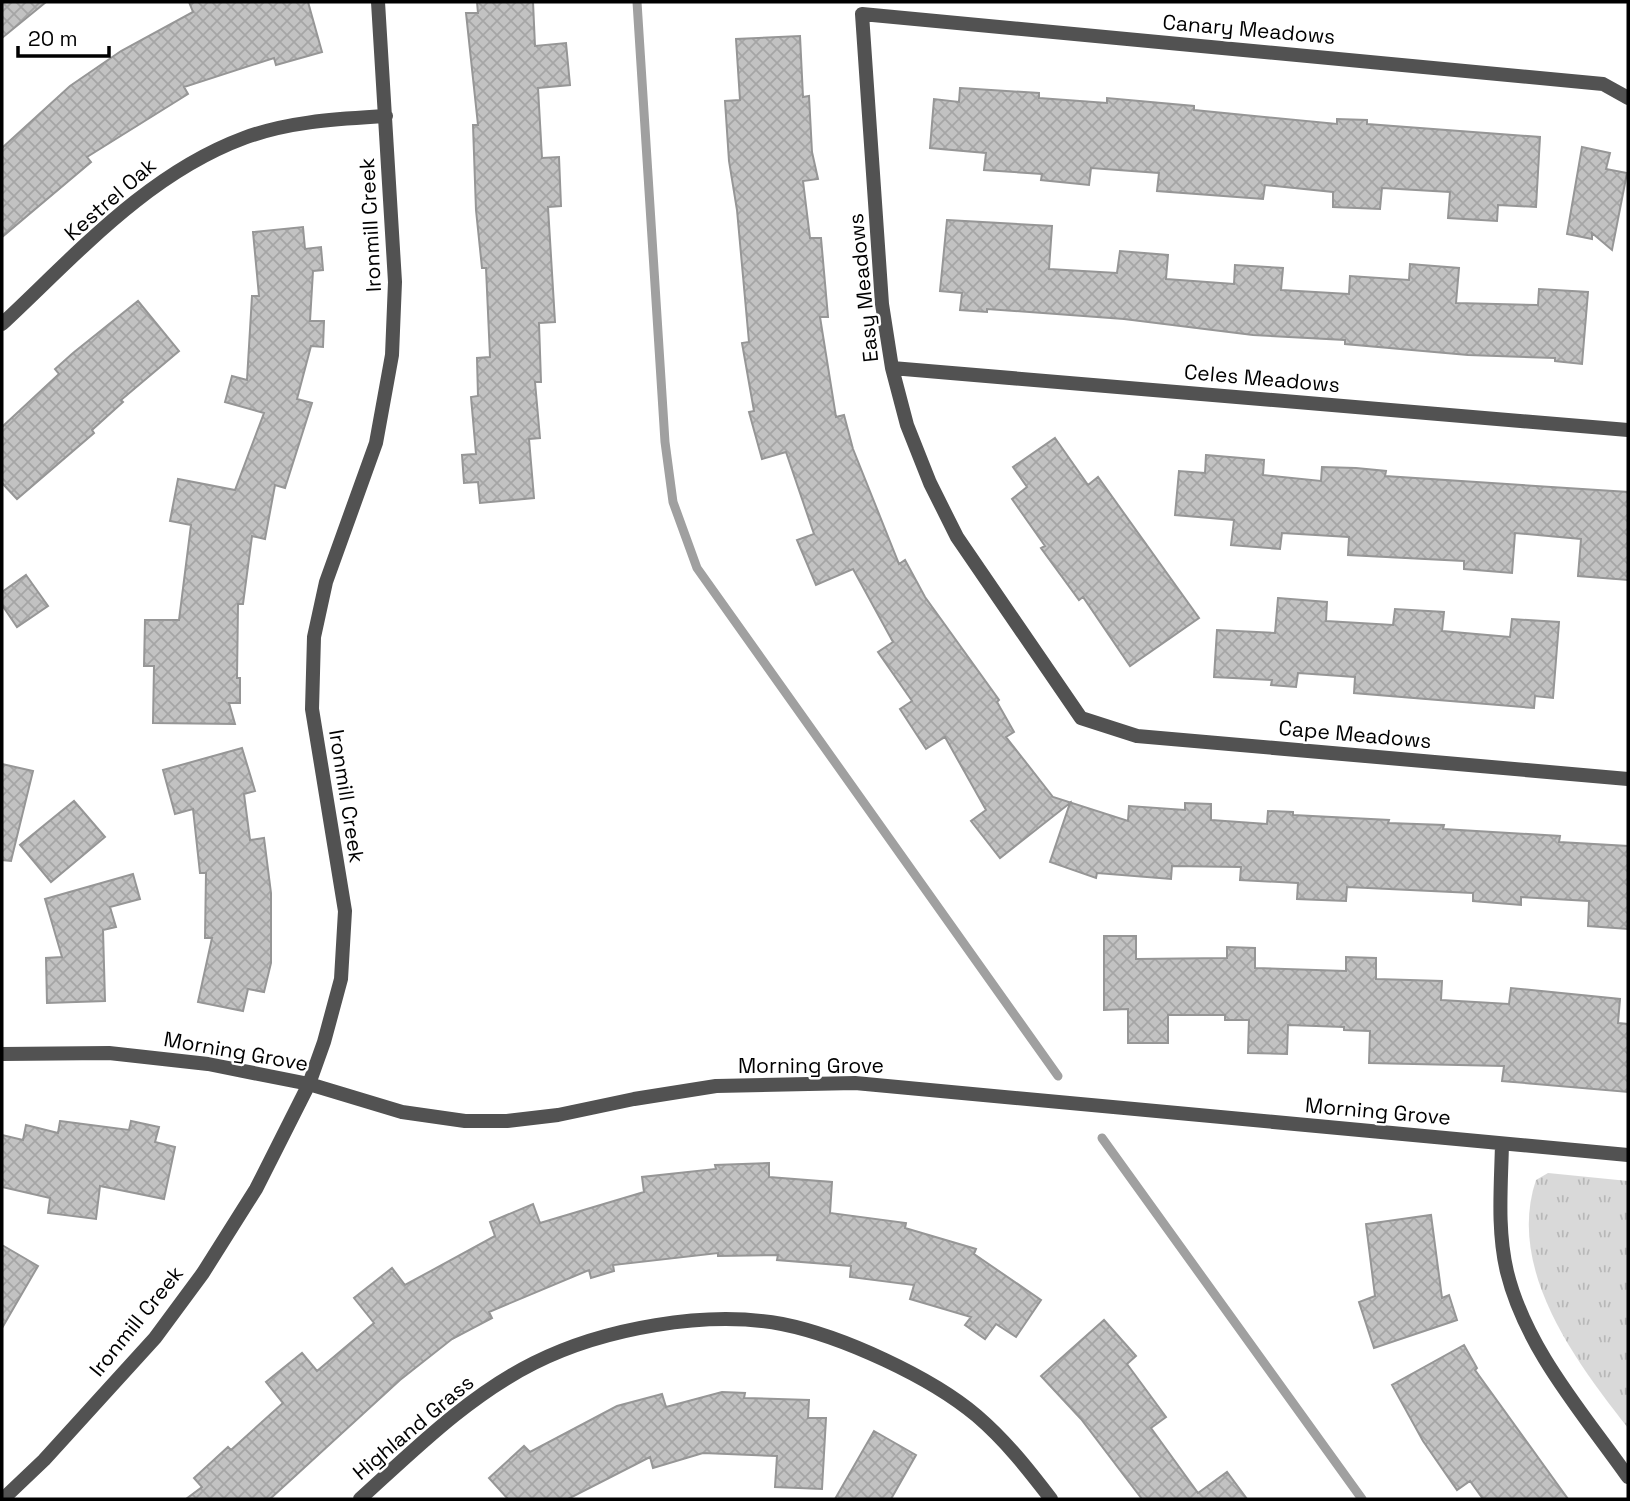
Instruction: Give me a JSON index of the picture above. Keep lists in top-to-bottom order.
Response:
{
  "streets": {
    "street": [
      "Canary Meadows",
      "Kestrel Oak",
      "Ironmill Creek",
      "Easy Meadows",
      "Celes Meadows",
      "Cape Meadows",
      "Morning Grove",
      "Highland Grass"
    ]
  },
  "crossings": [
    ["Canary Meadows", "Easy Meadows"],
    ["Kestrel Oak", "Ironmill Creek"],
    ["Ironmill Creek", "Morning Grove"],
    ["Easy Meadows", "Celes Meadows"],
    ["Easy Meadows", "Cape Meadows"]
  ],
  "scale_bar": "20 m"
}
